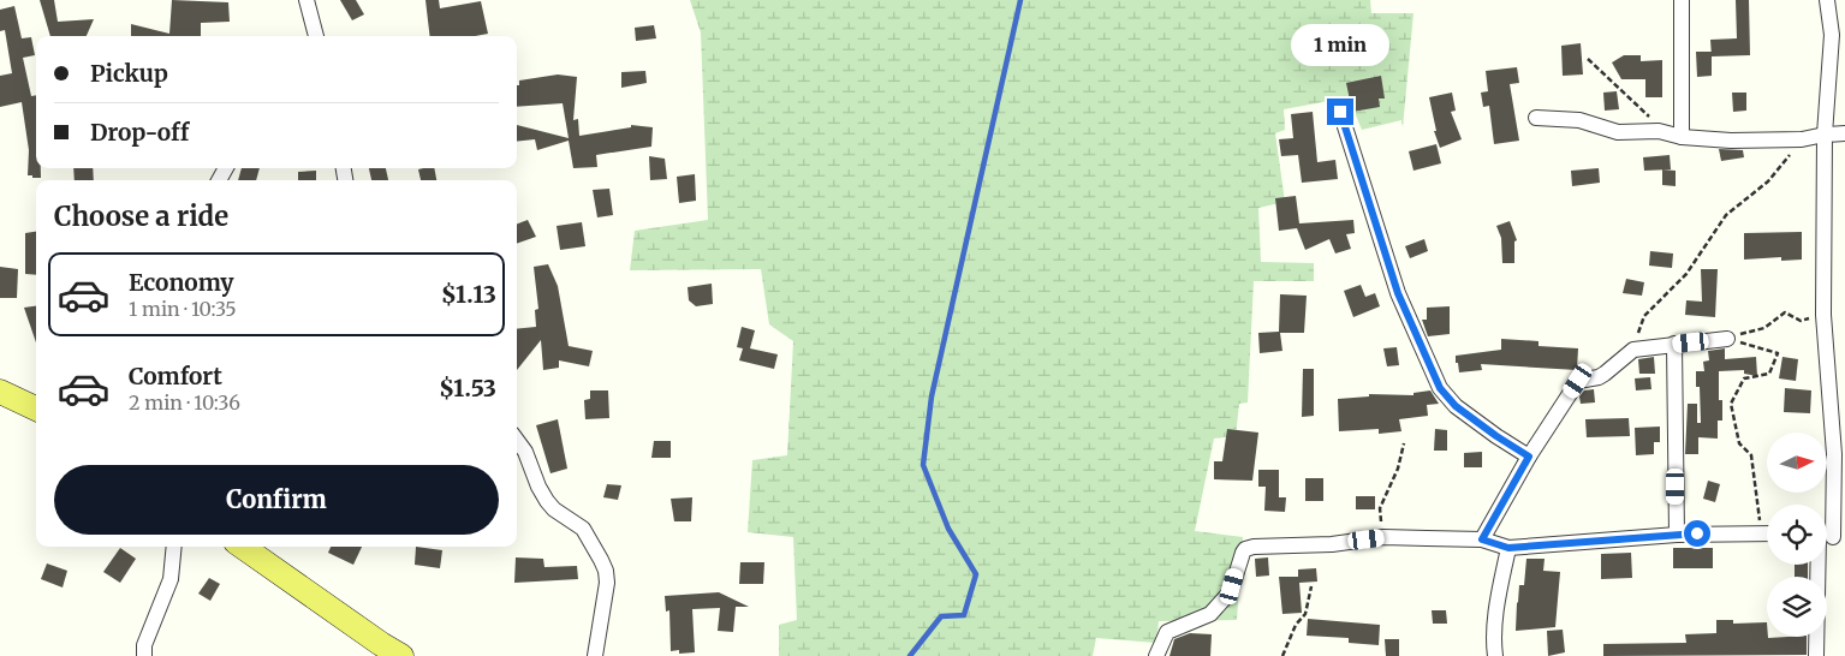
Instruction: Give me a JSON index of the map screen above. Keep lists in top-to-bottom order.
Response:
{
  "north": "right",
  "page": {
    "bubble": "1 min",
    "banner": ["Pickup", "Drop-off"],
    "heading": "Choose a ride",
    "list": [
      {
        "name": "Economy",
        "note": "1 min · 10:35",
        "value": "$1.13"
      },
      {
        "name": "Comfort",
        "note": "2 min · 10:36",
        "value": "$1.53"
      }
    ],
    "buttons": "Confirm"
  }
}
